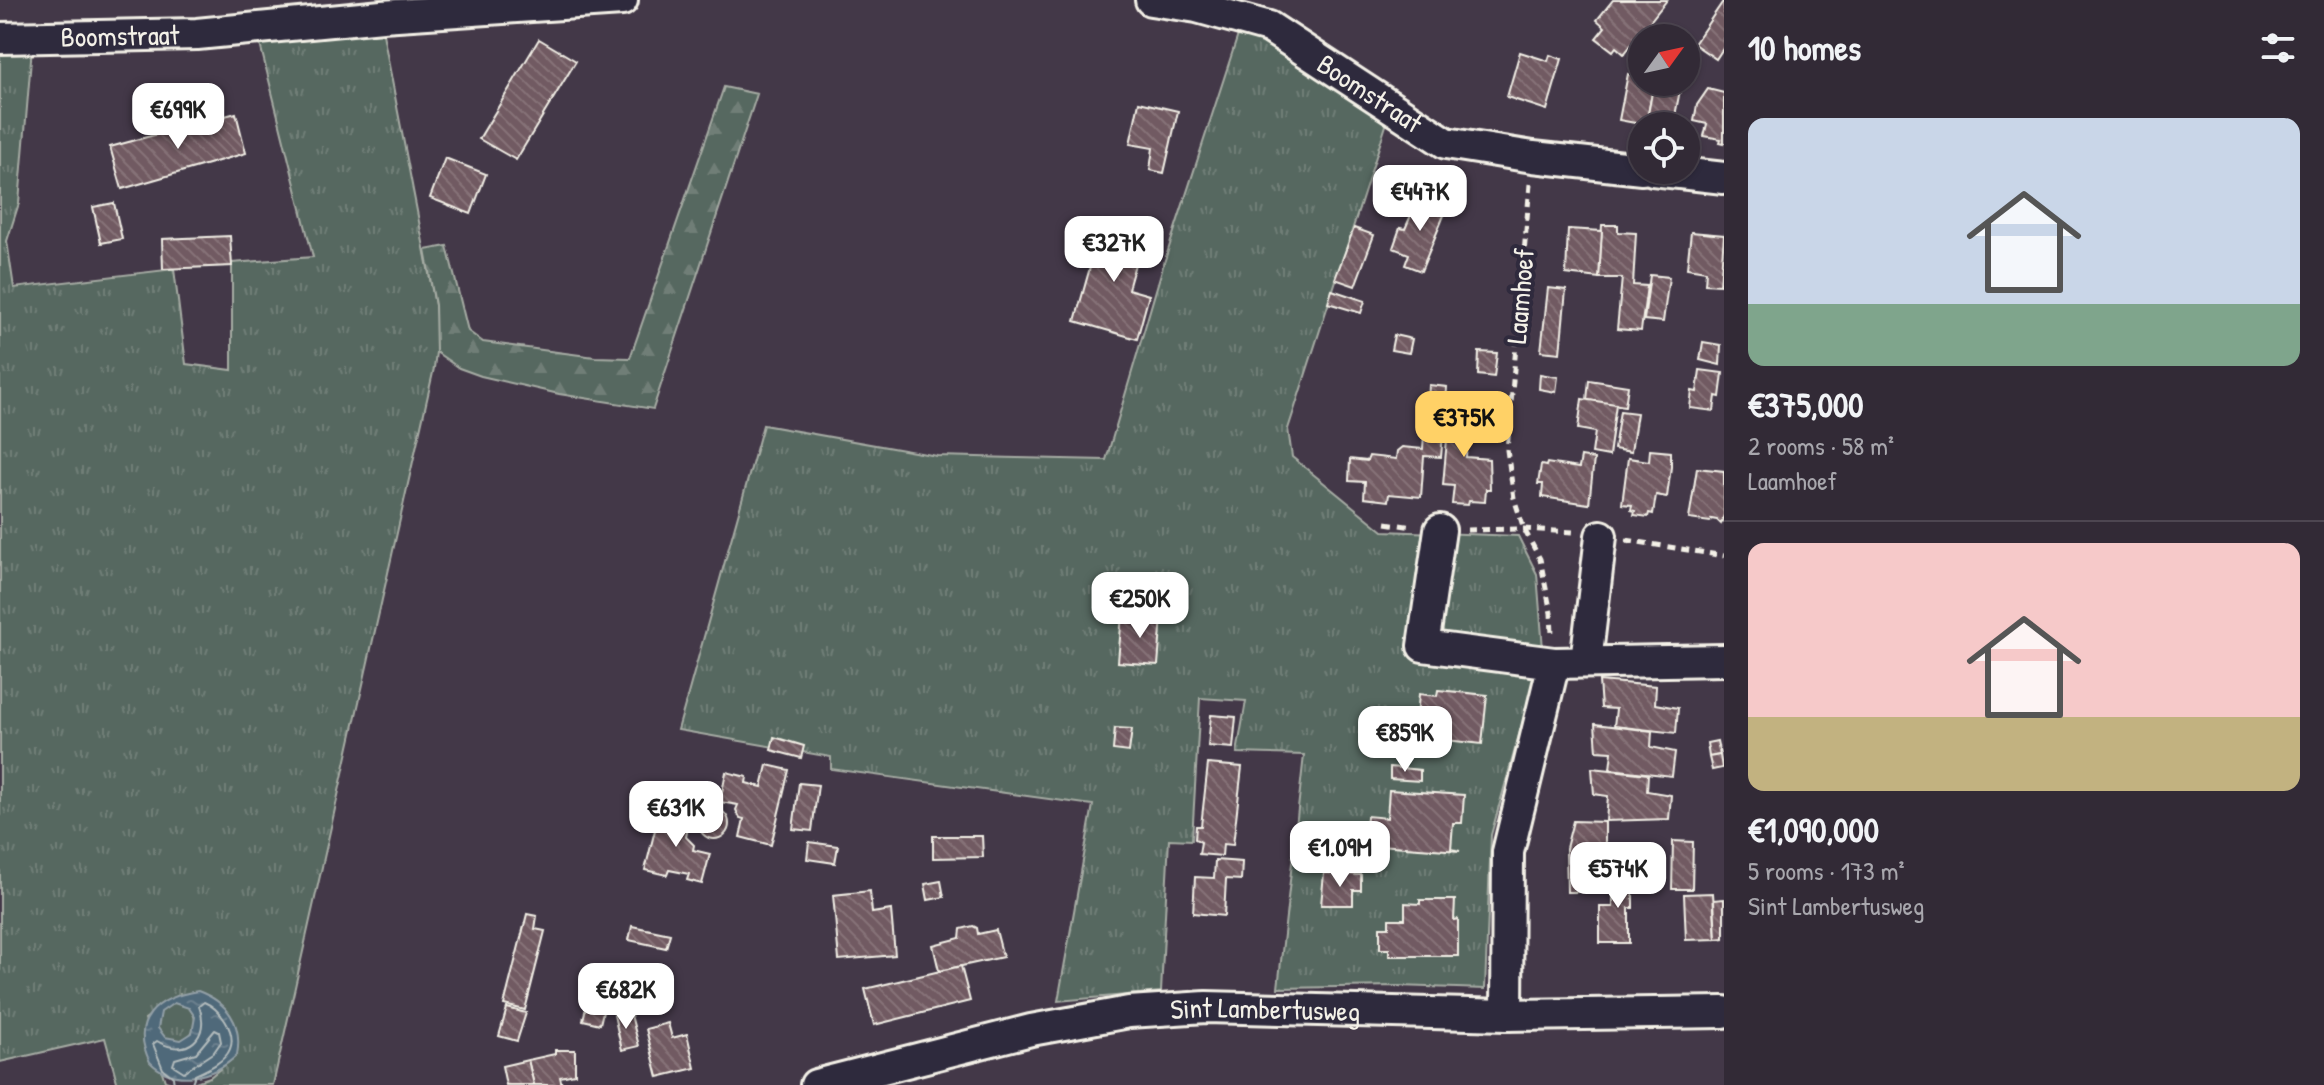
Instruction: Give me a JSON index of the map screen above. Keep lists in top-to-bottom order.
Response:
{
  "streets": {
    "street": ["Boomstraat", "Sint Lambertusweg"],
    "path": ["Laamhoef"]
  },
  "crossings": [
    ["Boomstraat", "Laamhoef"]
  ],
  "north": "top right",
  "page": {
    "heading": "10 homes",
    "price": [
      "€699K",
      "€447K",
      "€327K",
      "€375K",
      "€250K",
      "€859K",
      "€631K",
      "€1.09M",
      "€574K",
      "€682K"
    ],
    "list": [
      {
        "name": "€375,000",
        "note": "2 rooms · 58 m² · Laamhoef"
      },
      {
        "name": "€1,090,000",
        "note": "5 rooms · 173 m² · Sint Lambertusweg"
      }
    ]
  }
}
